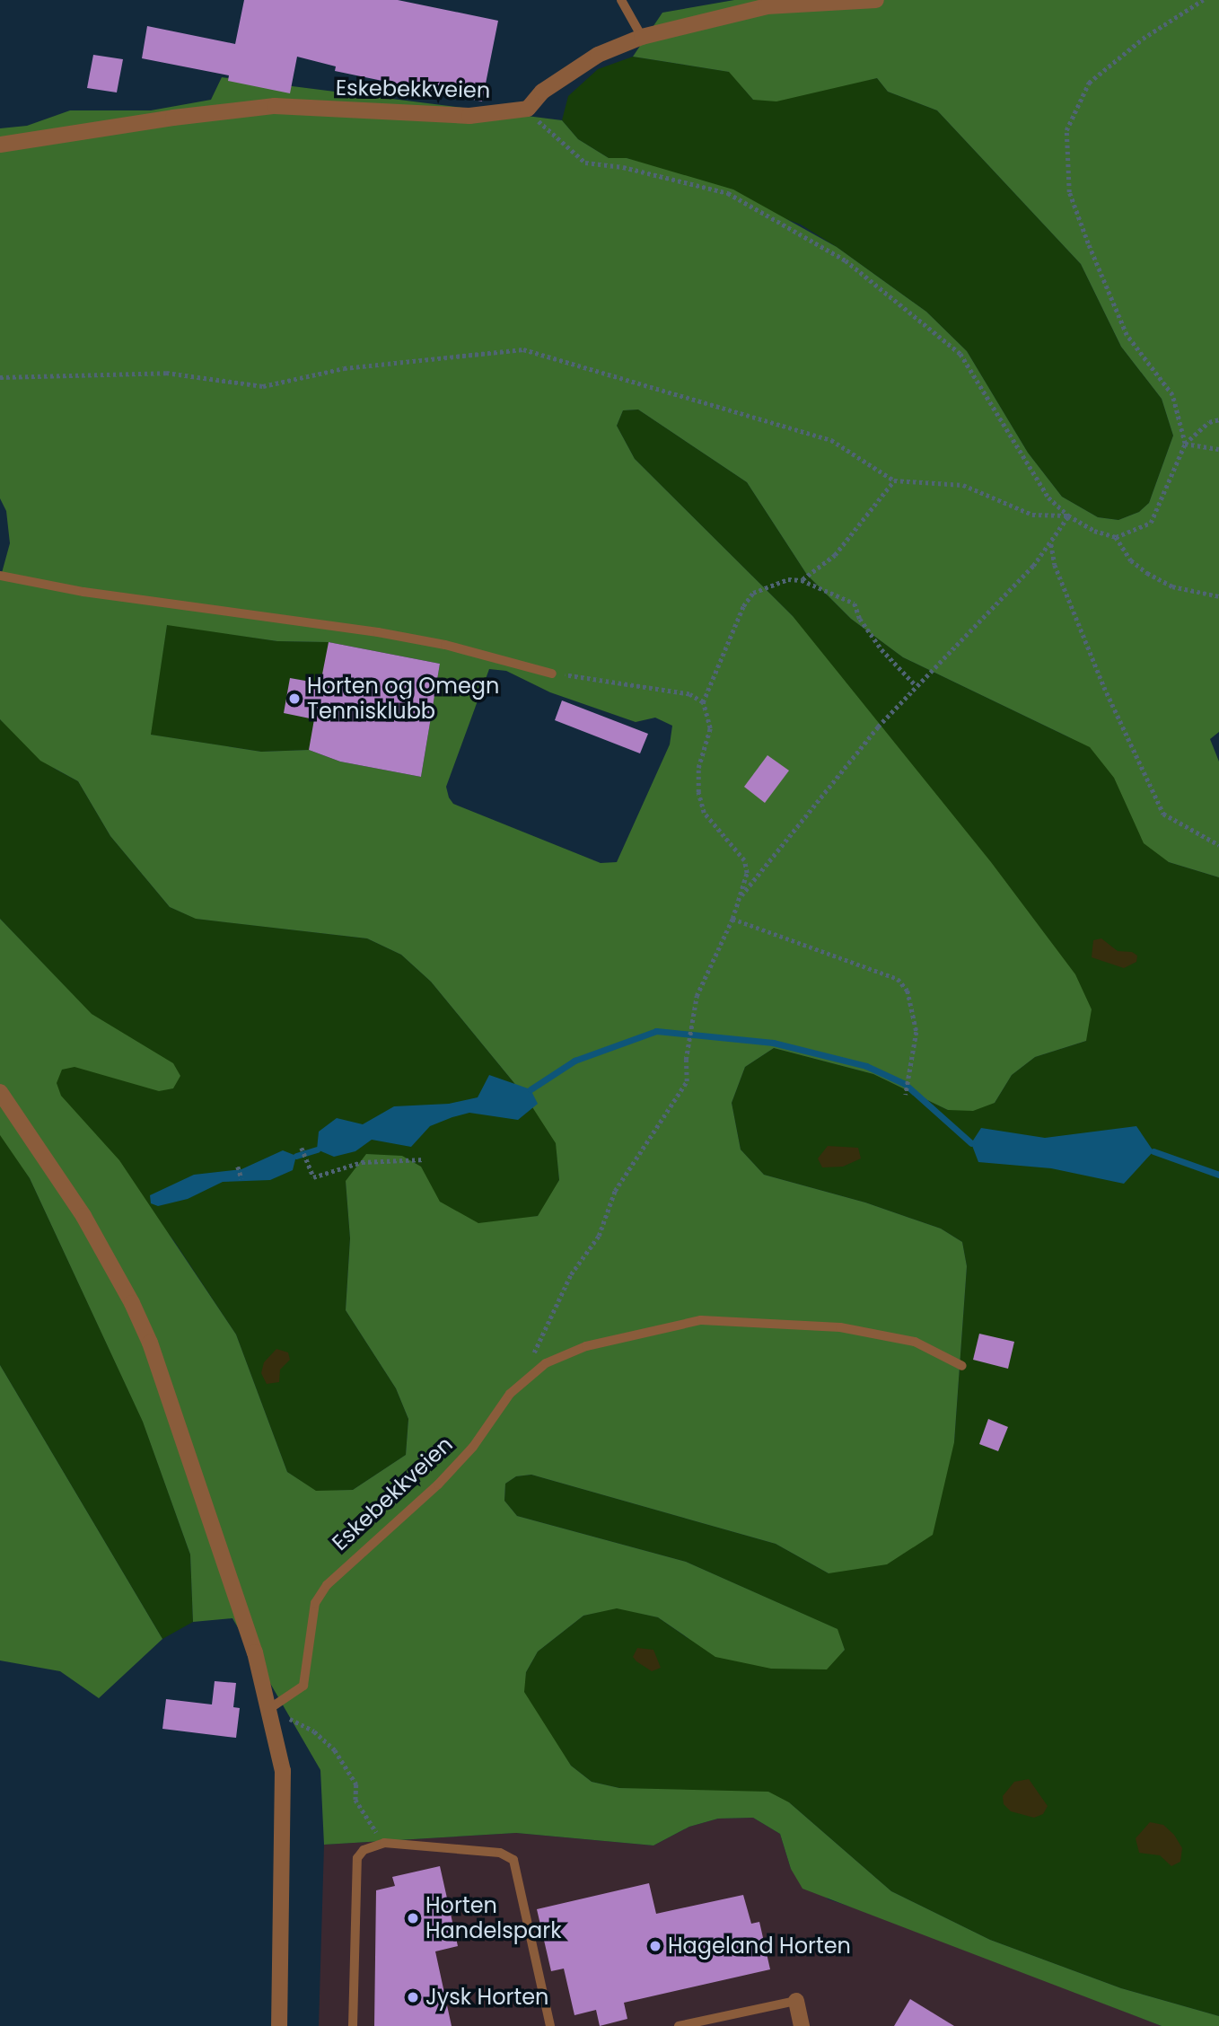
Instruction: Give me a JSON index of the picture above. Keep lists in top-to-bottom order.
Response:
{
  "streets": {
    "street": ["Eskebekkveien"]
  },
  "places": [
    "Horten og Omegn Tennisklubb",
    "Horten Handelspark",
    "Hageland Horten",
    "Jysk Horten"
  ]
}
